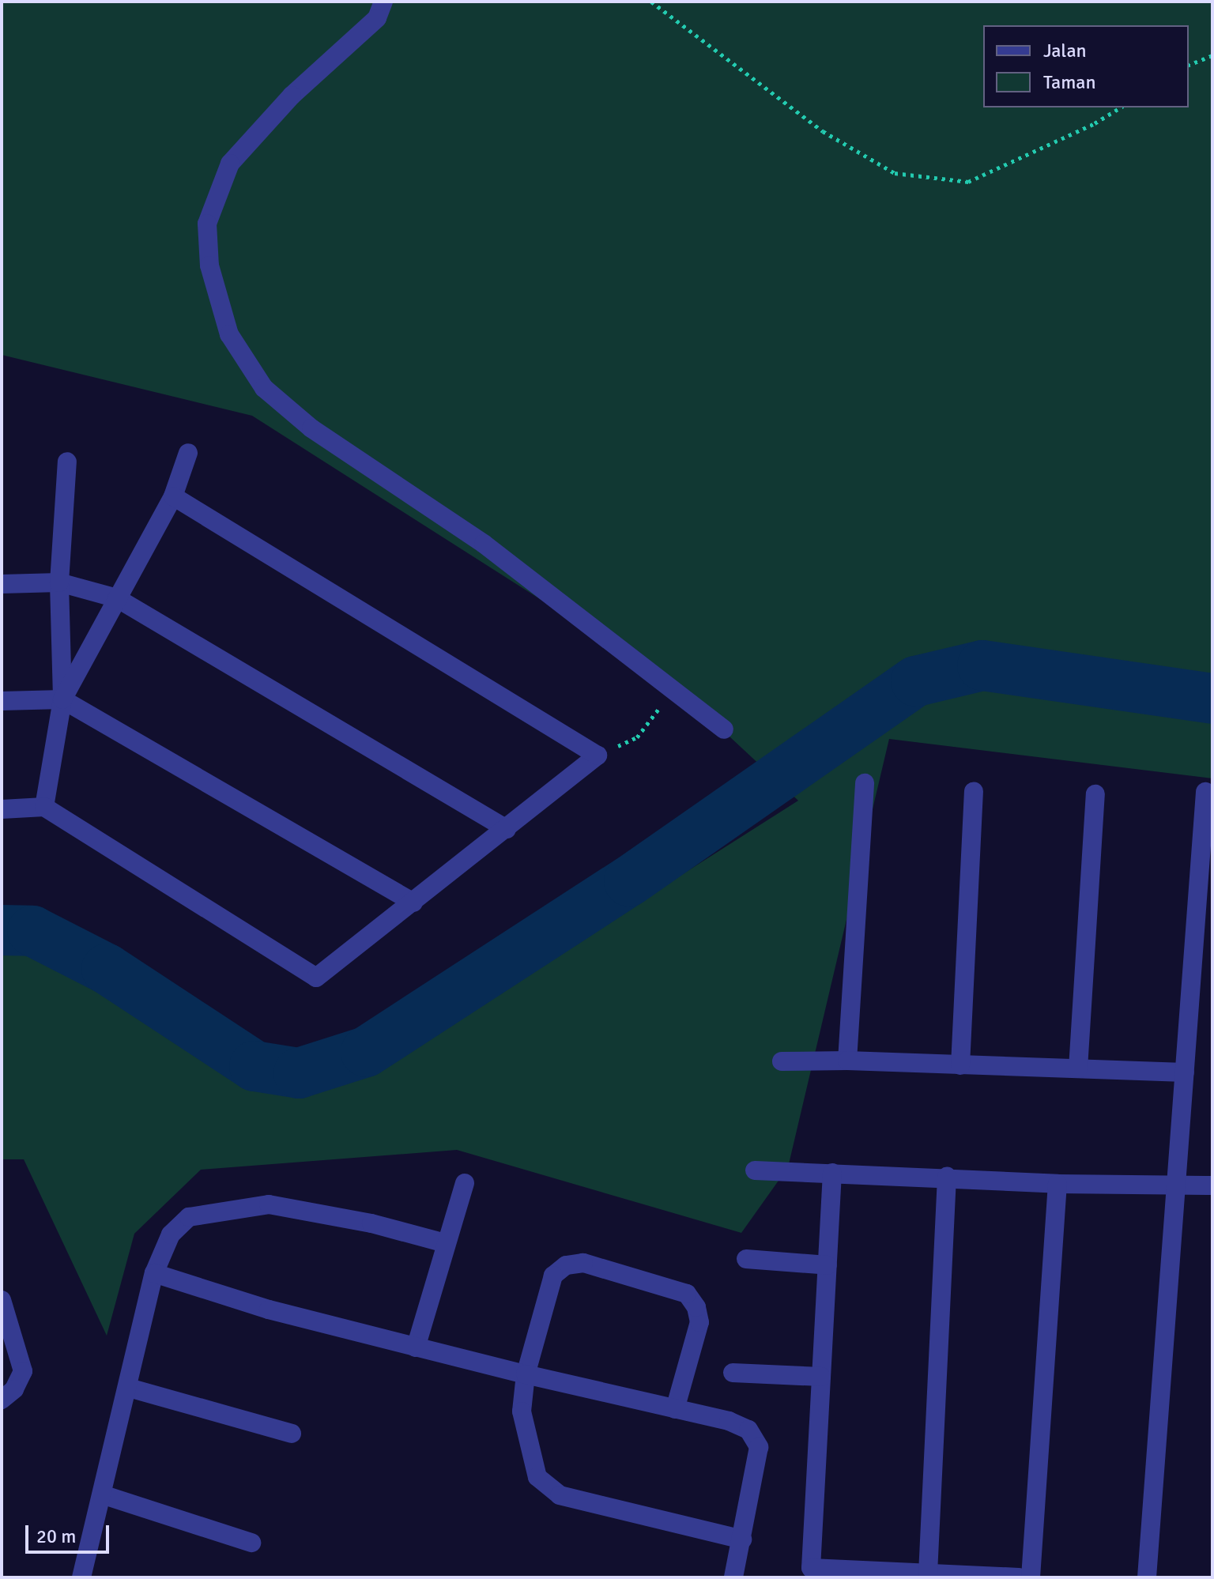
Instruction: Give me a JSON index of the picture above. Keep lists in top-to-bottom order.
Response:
{
  "legend": ["Jalan", "Taman"],
  "scale_bar": "20 m"
}
